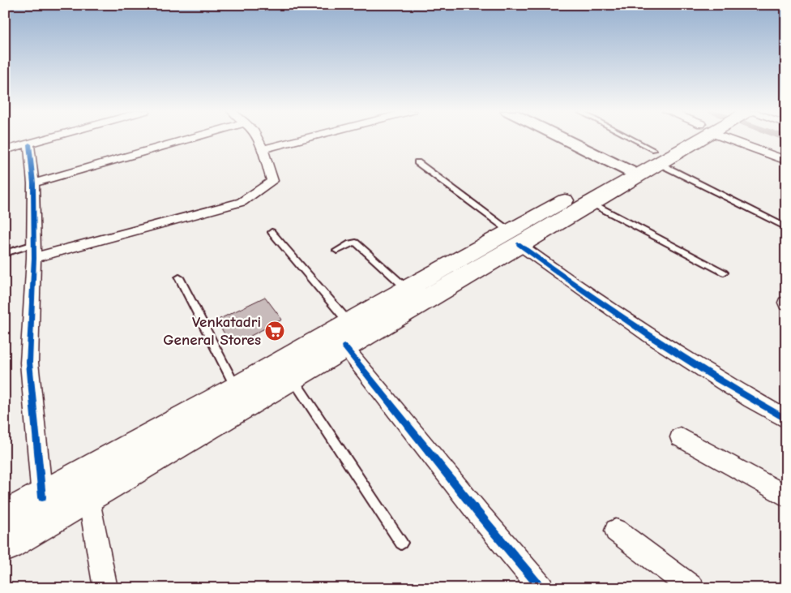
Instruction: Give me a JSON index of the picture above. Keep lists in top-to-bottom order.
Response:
{
  "places": {
    "supermarket": ["Venkatadri General Stores"]
  }
}
